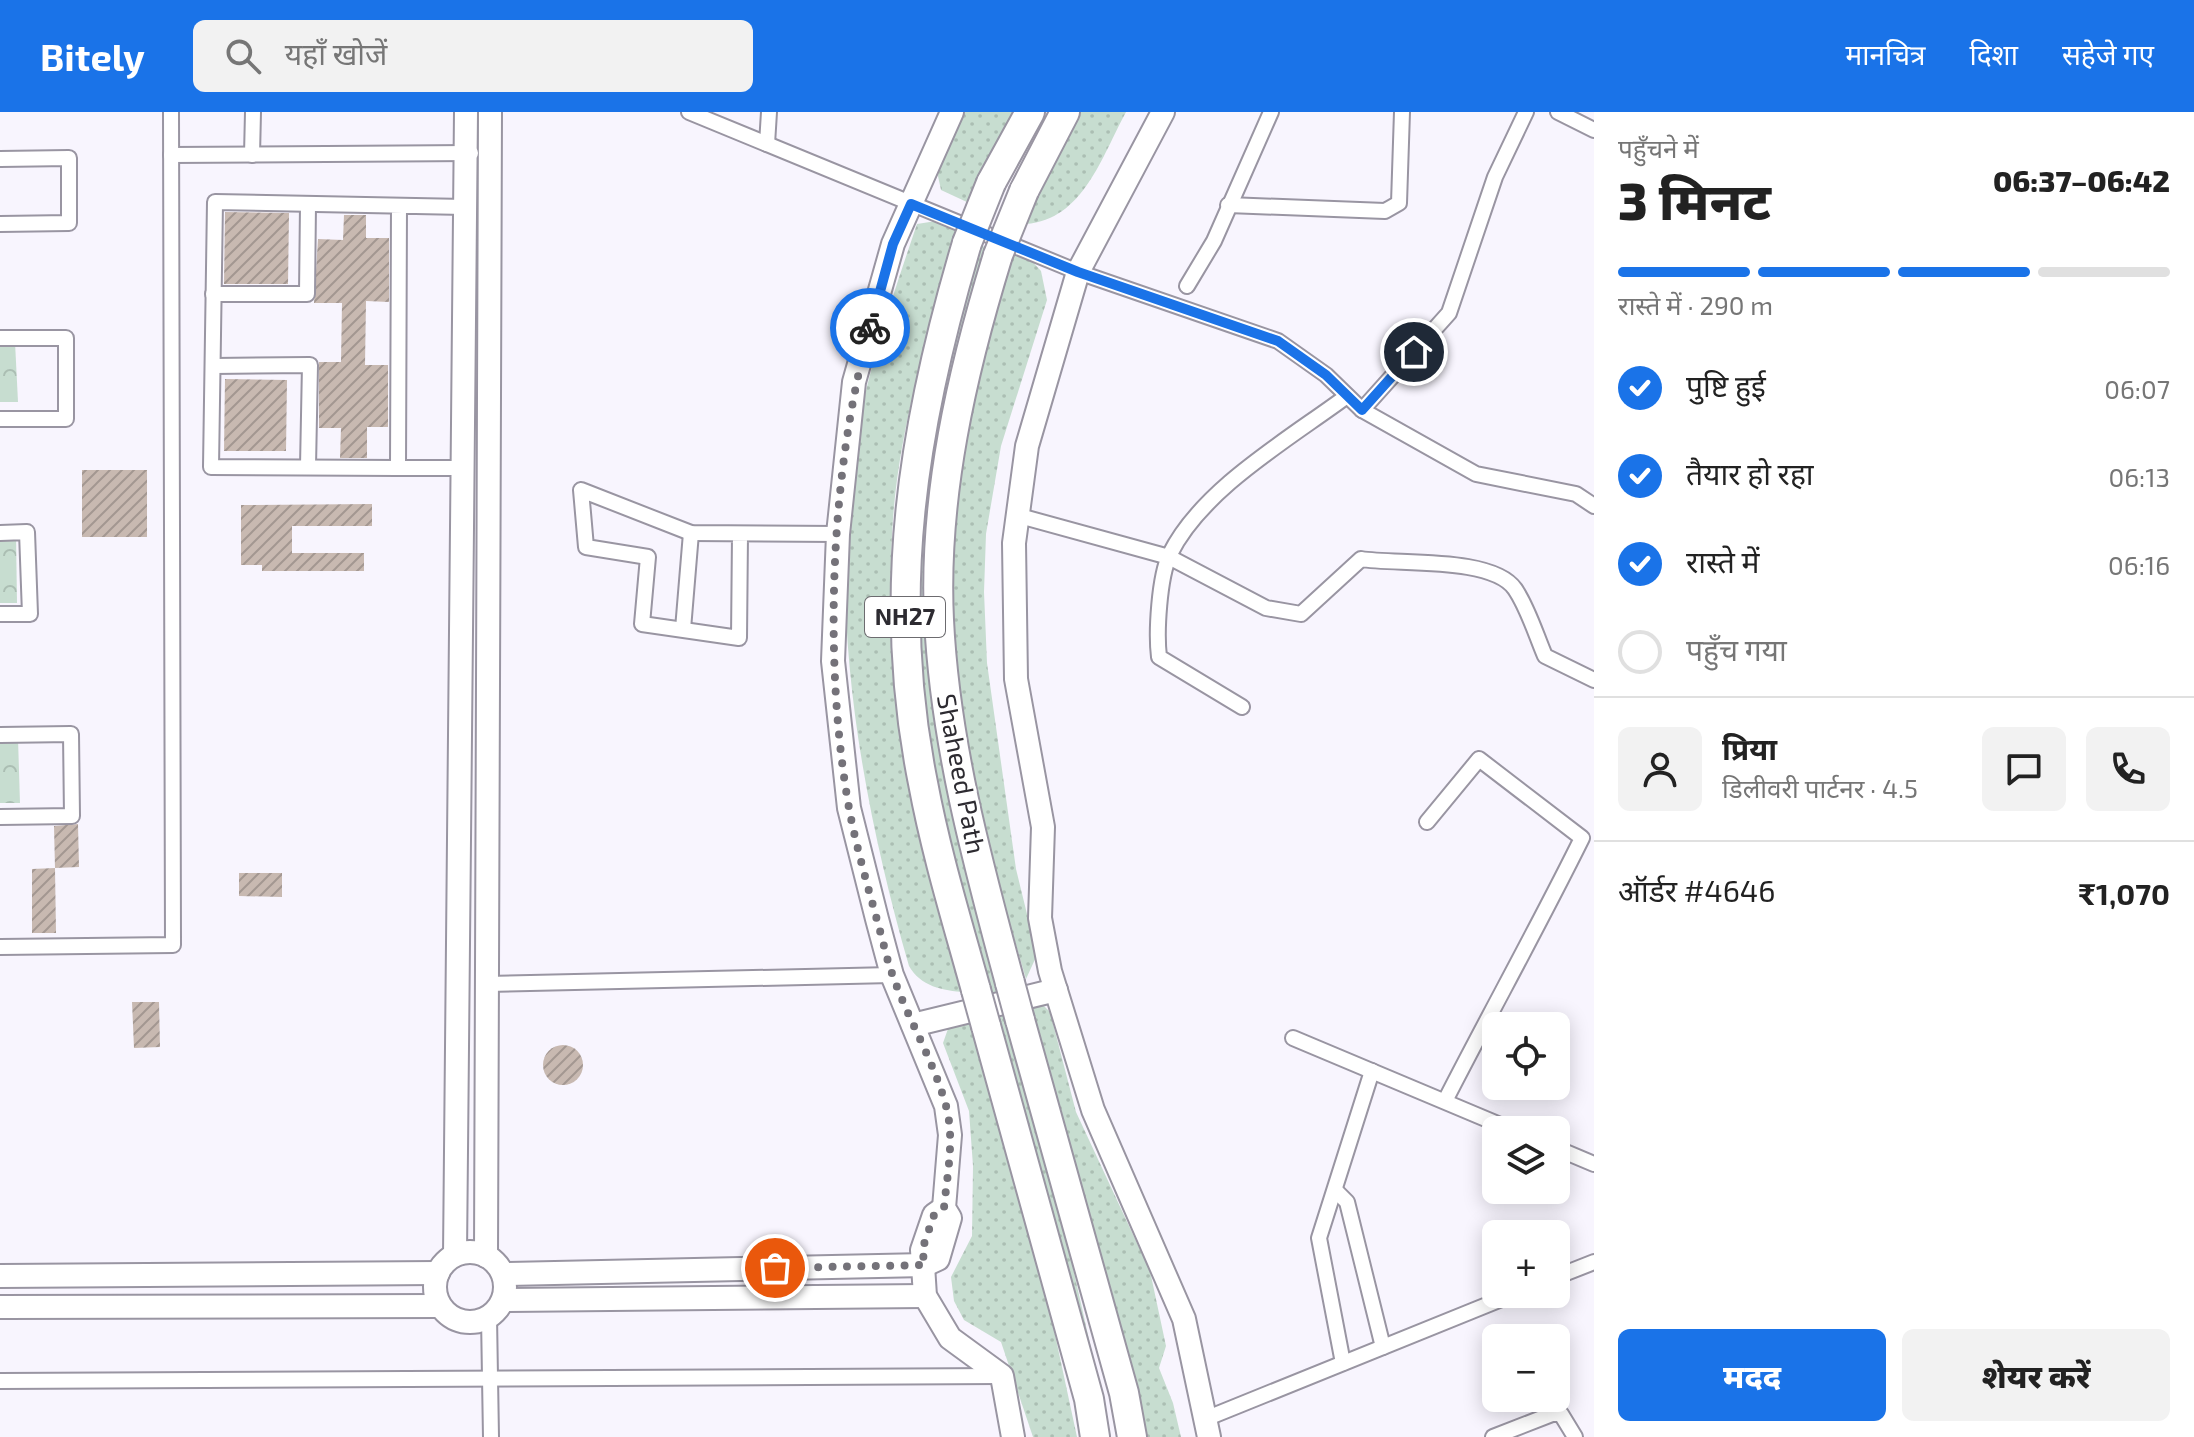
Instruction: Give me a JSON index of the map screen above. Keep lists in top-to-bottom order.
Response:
{
  "streets": {
    "highway": ["NH27", "Shaheed Path"]
  },
  "page": {
    "header": "Bitely",
    "search": "यहाँ खोजें",
    "nav": ["मानचित्र", "दिशा", "सहेजे गए"],
    "heading": ["3 मिनट", "पहुँचने में", "06:37–06:42"],
    "panel": [
      "प्रिया",
      "डिलीवरी पार्टनर · 4.5",
      "ऑर्डर #4646",
      "₹1,070"
    ],
    "bar": "रास्ते में · 290 m",
    "list": [
      ["पुष्टि हुई", "06:07"],
      ["तैयार हो रहा", "06:13"],
      ["रास्ते में", "06:16"],
      "पहुँच गया"
    ],
    "map_buttons": ["+", "−"],
    "buttons": ["मदद", "शेयर करें"]
  }
}
